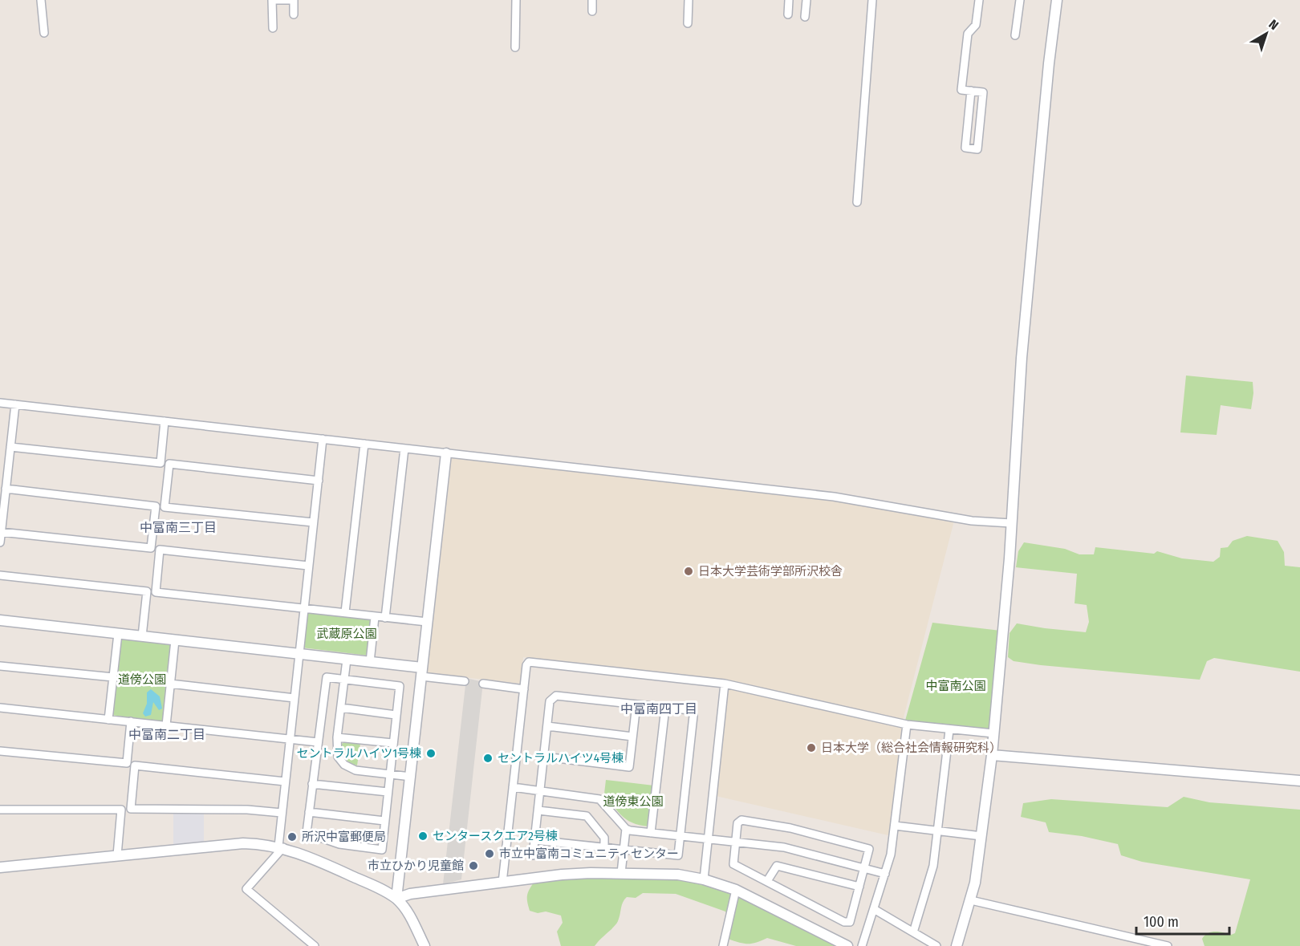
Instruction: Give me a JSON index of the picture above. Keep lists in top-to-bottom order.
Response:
{
  "districts": ["中富南三丁目", "中富南四丁目", "中富南二丁目"],
  "parks": [
    "武蔵原公園",
    "道傍公園",
    "中富南公園",
    "道傍東公園"
  ],
  "places": [
    "日本大学芸術学部所沢校舎",
    "日本大学（総合社会情報研究科）",
    "セントラルハイツ1号棟",
    "セントラルハイツ4号棟",
    "センタースクエア2号棟",
    "所沢中富郵便局",
    "市立中富南コミュニティセンター",
    "市立ひかり児童館"
  ],
  "scale_bar": "100 m",
  "north": "top right"
}
